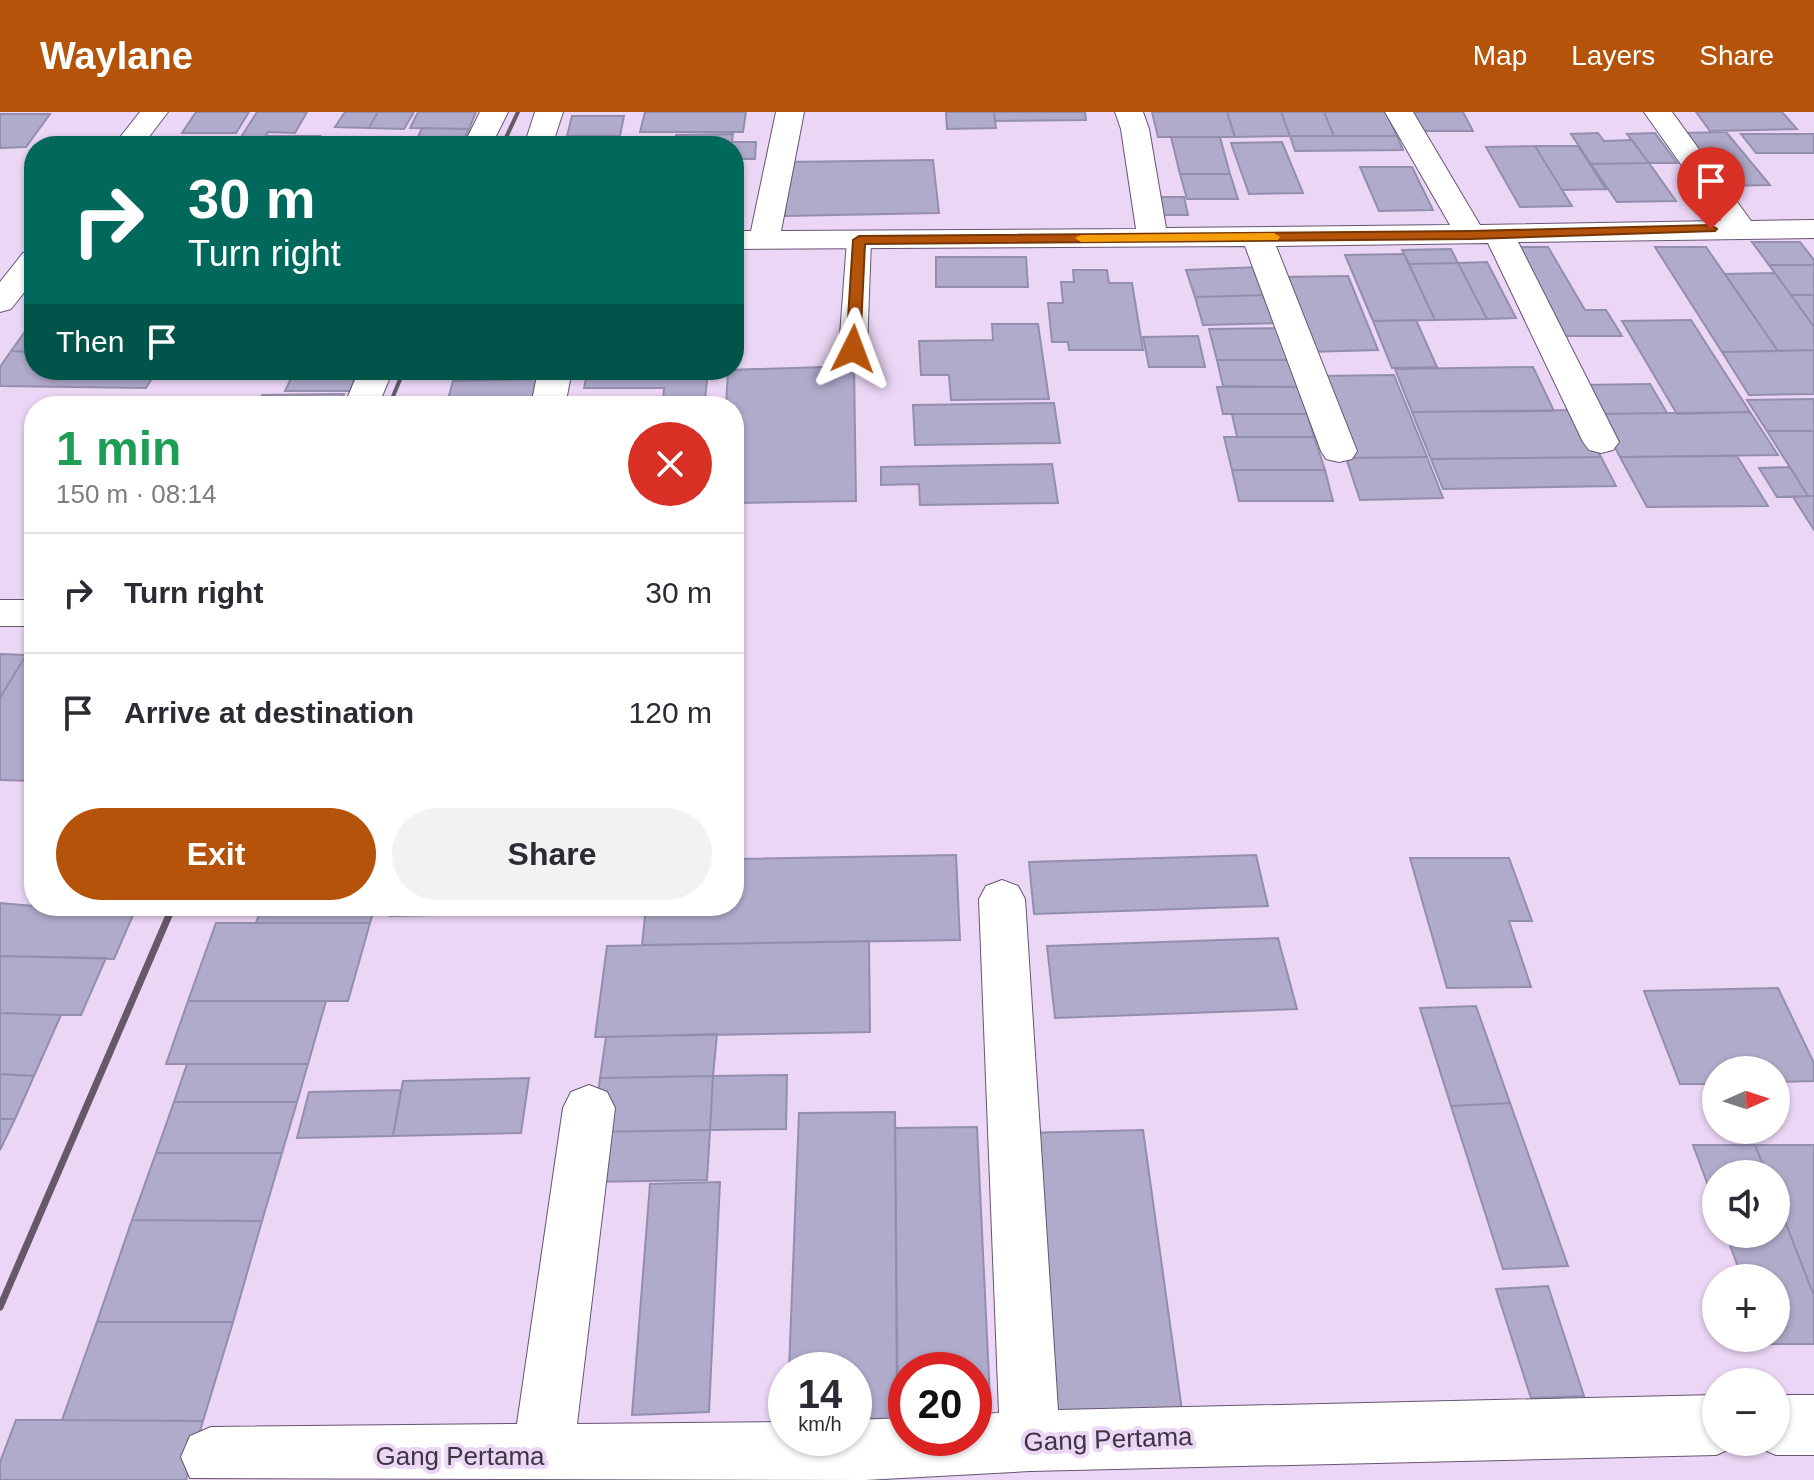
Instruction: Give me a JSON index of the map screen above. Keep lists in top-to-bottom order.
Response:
{
  "streets": {
    "street": ["Gang Pertama"]
  },
  "north": "right",
  "page": {
    "header": "Waylane",
    "nav": ["Map", "Layers", "Share"],
    "turn": ["30 m", "Turn right"],
    "then": "Then",
    "heading": ["1 min", "150 m · 08:14"],
    "list": [
      {
        "name": "Turn right",
        "value": "30 m"
      },
      {
        "name": "Arrive at destination",
        "value": "120 m"
      }
    ],
    "buttons": ["Exit", "Share"],
    "map_buttons": ["+", "−"],
    "speed": "14 km/h",
    "limit": "20"
  }
}
